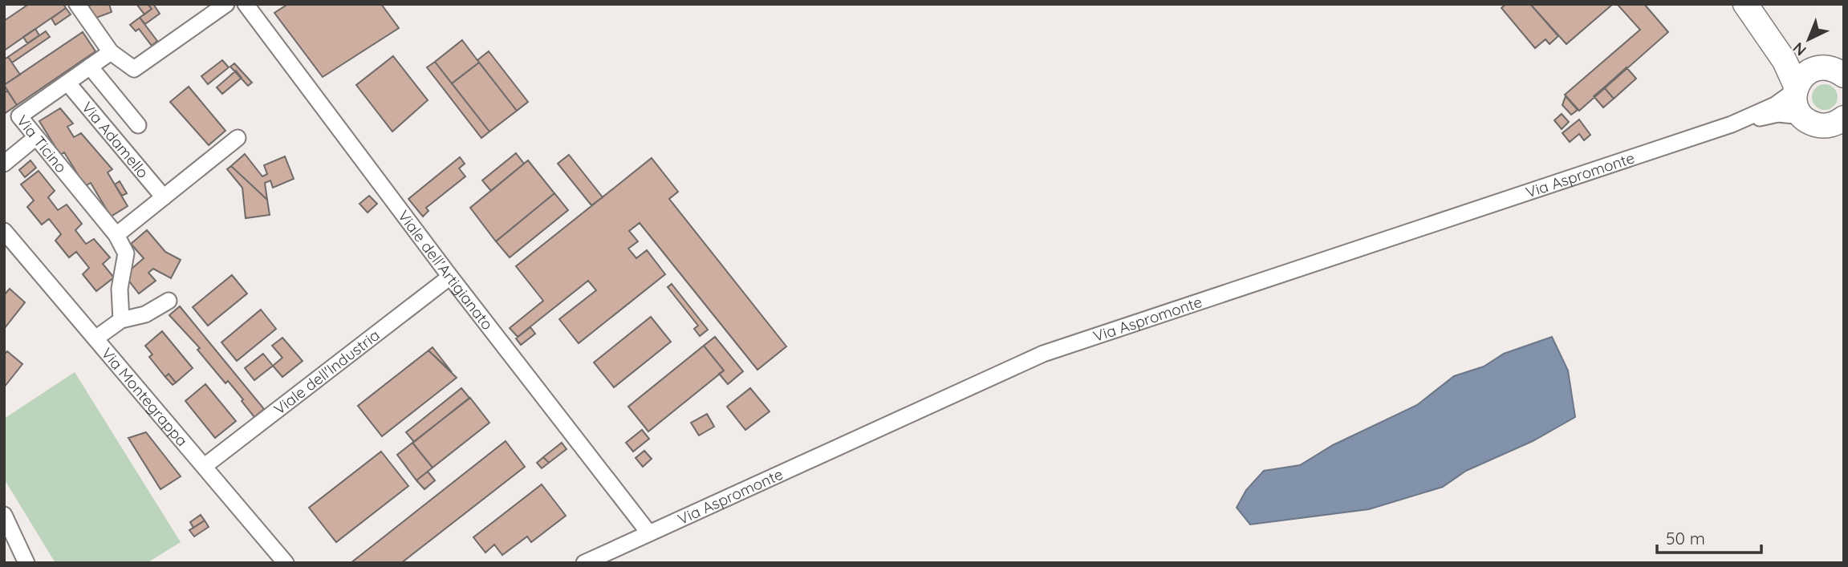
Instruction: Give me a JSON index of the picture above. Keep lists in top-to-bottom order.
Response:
{
  "streets": {
    "street": [
      "Via Adamello",
      "Via Ticino",
      "Via Aspromonte",
      "Viale dell'Artigianato",
      "Viale dell'Industria",
      "Via Montegrappa"
    ]
  },
  "crossings": [
    ["Via Adamello", "Via Ticino"],
    ["Via Aspromonte", "Viale dell'Artigianato"],
    ["Viale dell'Artigianato", "Viale dell'Industria"],
    ["Viale dell'Industria", "Via Montegrappa"]
  ],
  "scale_bar": "50 m",
  "north": "bottom left"
}
